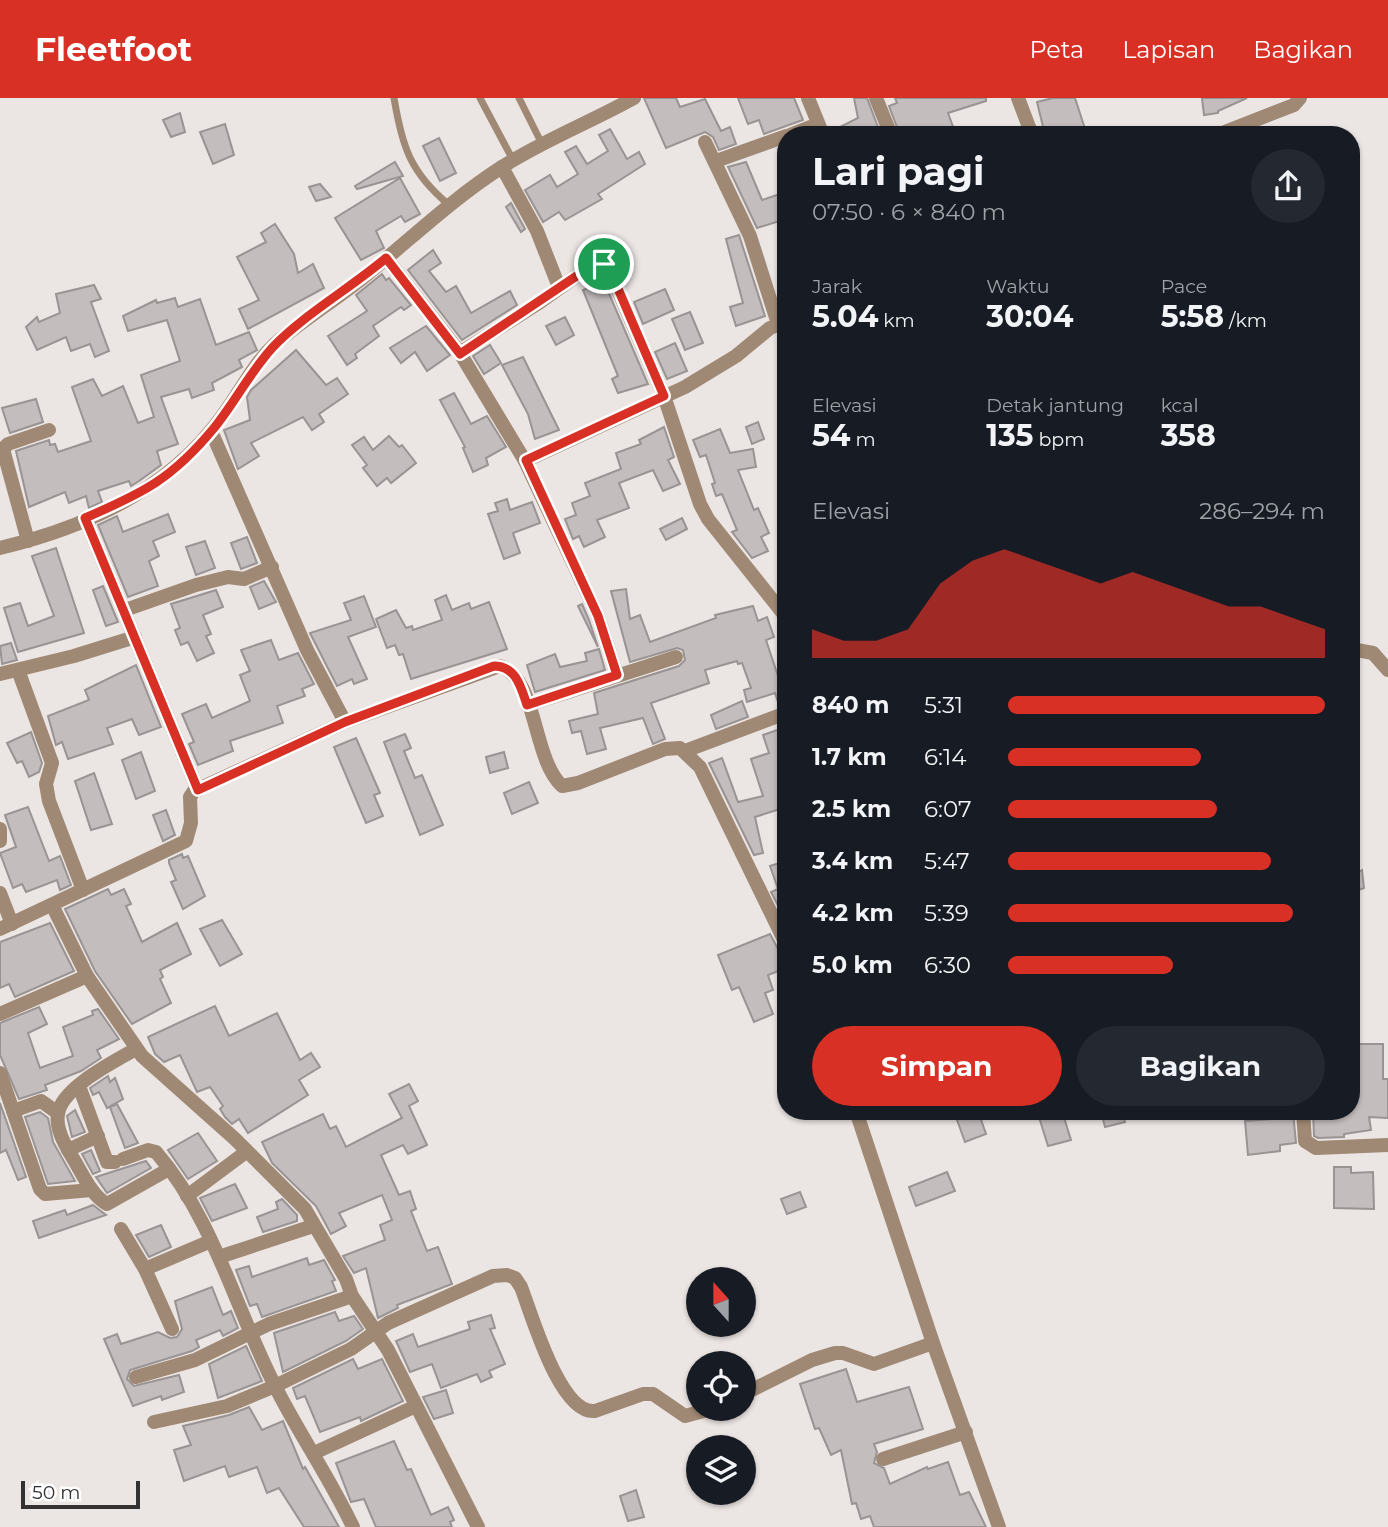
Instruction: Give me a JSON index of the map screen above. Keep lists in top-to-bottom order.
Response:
{
  "scale_bar": "50 m",
  "north": "top",
  "page": {
    "header": "Fleetfoot",
    "nav": ["Peta", "Lapisan", "Bagikan"],
    "heading": ["Lari pagi", "07:50 · 6 × 840 m"],
    "stats": [
      ["Jarak", "5.04 km"],
      ["Waktu", "30:04"],
      ["Pace", "5:58 /km"],
      ["Elevasi", "54 m"],
      ["Detak jantung", "135 bpm"],
      ["kcal", "358"]
    ],
    "chart": ["Elevasi", "286–294 m"],
    "list": [
      {
        "name": "840 m",
        "note": "5:31"
      },
      {
        "name": "1.7 km",
        "note": "6:14"
      },
      {
        "name": "2.5 km",
        "note": "6:07"
      },
      {
        "name": "3.4 km",
        "note": "5:47"
      },
      {
        "name": "4.2 km",
        "note": "5:39"
      },
      {
        "name": "5.0 km",
        "note": "6:30"
      }
    ],
    "buttons": ["Simpan", "Bagikan"],
    "scale": "50 m"
  }
}
